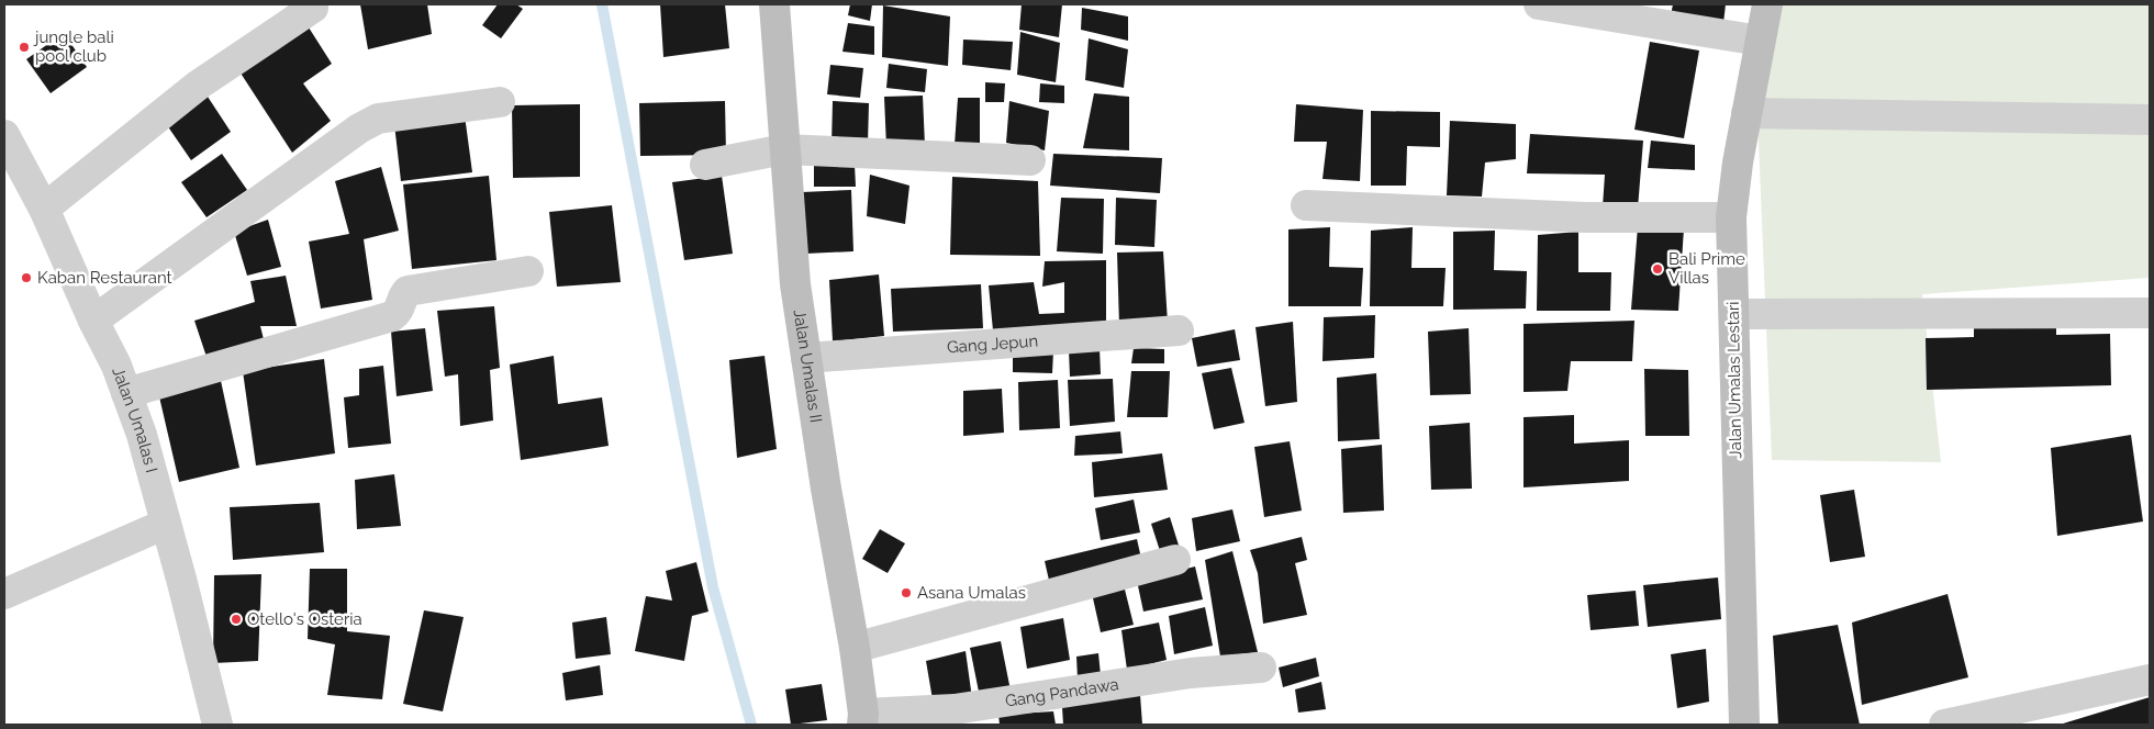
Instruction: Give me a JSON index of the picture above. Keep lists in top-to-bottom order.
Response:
{
  "streets": {
    "street": [
      "Gang Jepun",
      "Jalan Umalas II",
      "Jalan Umalas Lestari",
      "Jalan Umalas I",
      "Gang Pandawa"
    ]
  },
  "crossings": [
    ["Gang Jepun", "Jalan Umalas II"],
    ["Jalan Umalas II", "Gang Pandawa"]
  ],
  "places": [
    "jungle bali pool club",
    "Bali Prime Villas",
    "Kaban Restaurant",
    "Asana Umalas",
    "Otello's Osteria"
  ]
}
